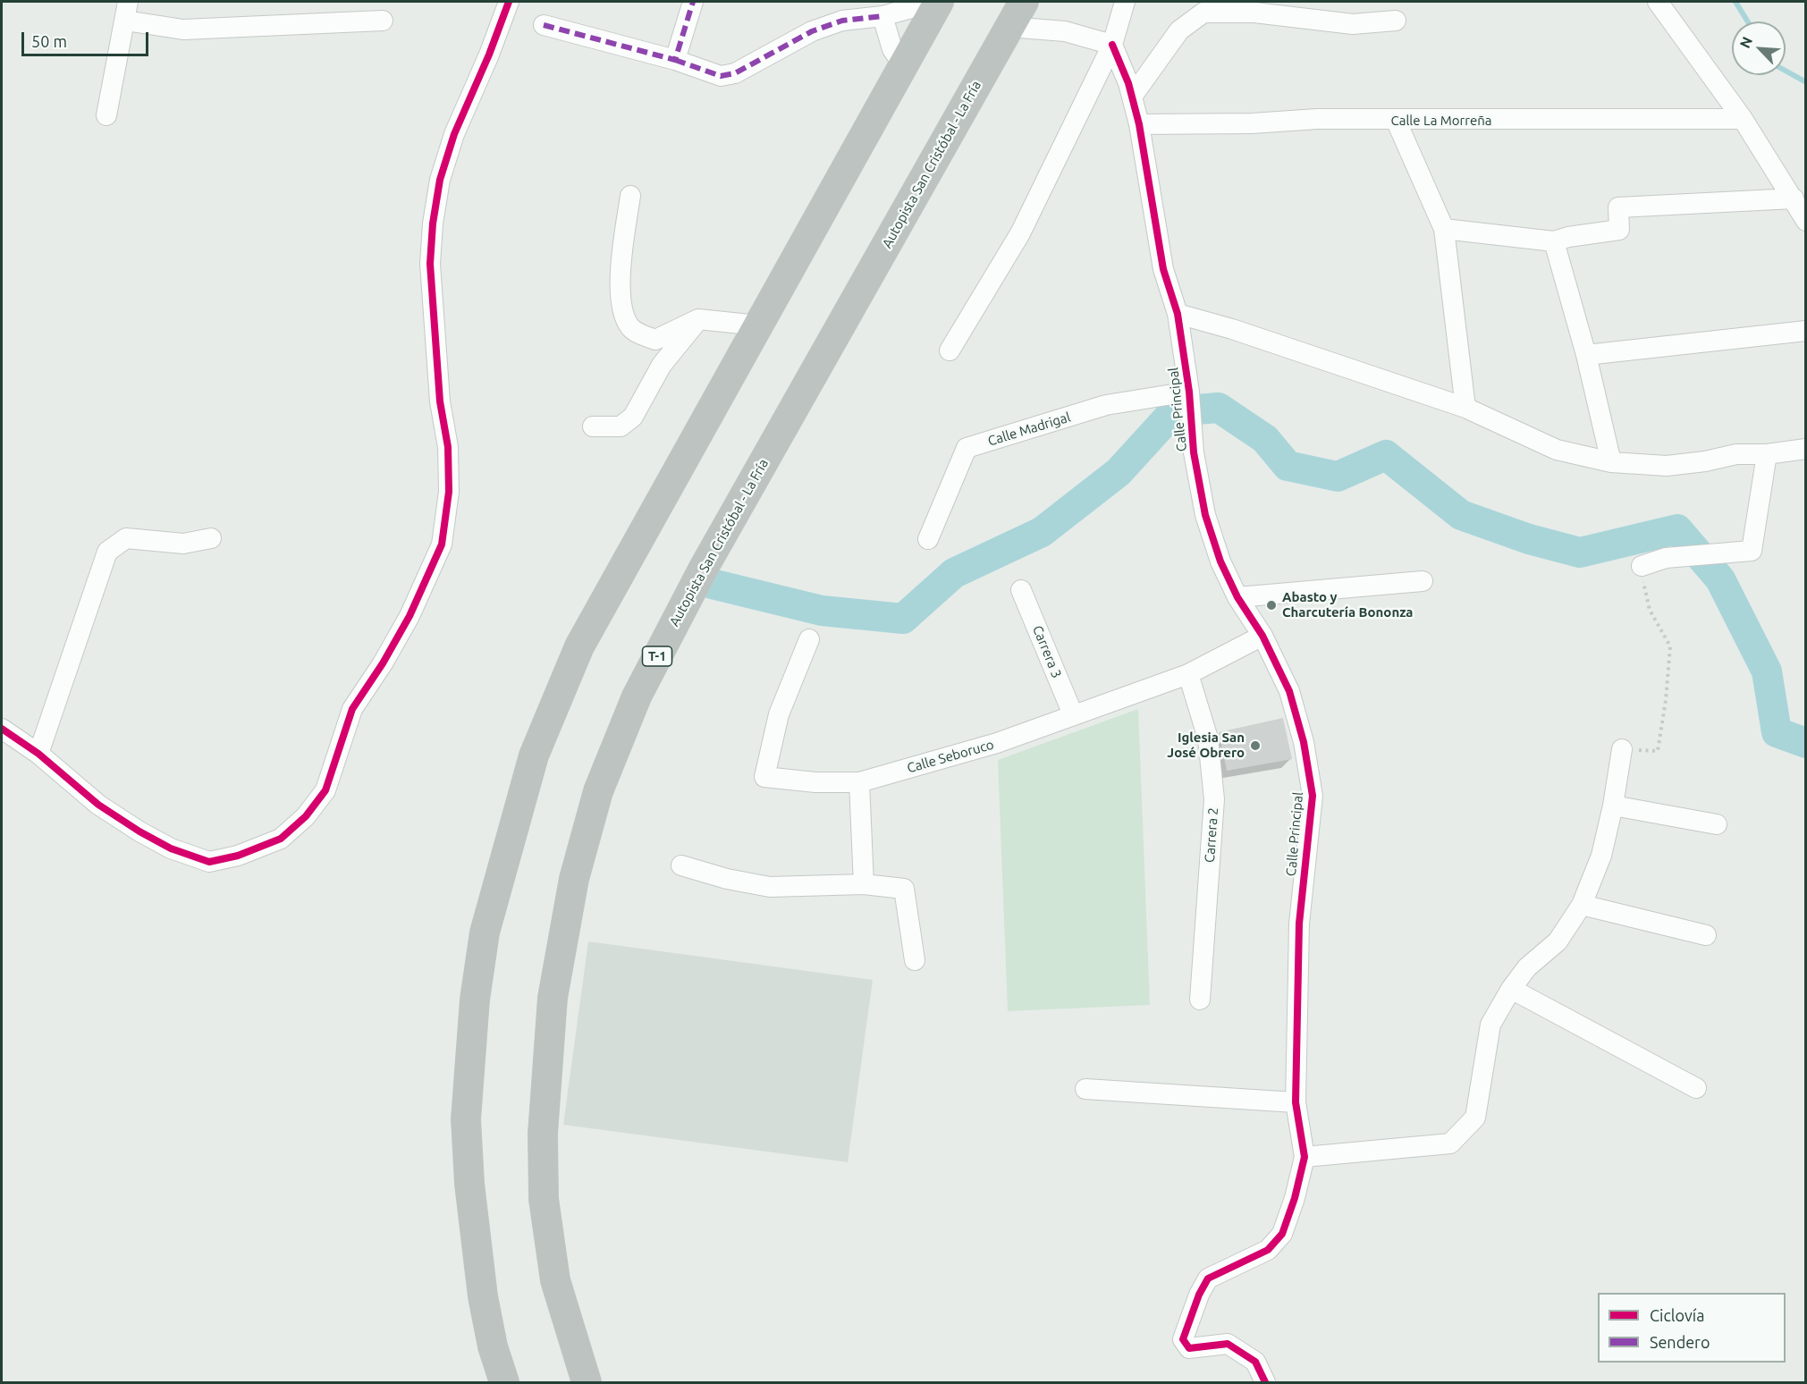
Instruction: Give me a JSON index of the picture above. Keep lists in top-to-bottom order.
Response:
{
  "streets": {
    "highway": ["Autopista San Cristóbal - La Fría", "T-1"],
    "street": [
      "Calle La Morreña",
      "Calle Principal",
      "Calle Madrigal",
      "Carrera 3",
      "Calle Seboruco",
      "Carrera 2"
    ]
  },
  "crossings": [
    ["Calle La Morreña", "Calle Principal"],
    ["Calle Principal", "Calle Madrigal"],
    ["Calle Principal", "Calle Seboruco"],
    ["Carrera 3", "Calle Seboruco"],
    ["Calle Seboruco", "Carrera 2"]
  ],
  "places": ["Abasto y Charcutería Bononza", "Iglesia San José Obrero"],
  "legend": ["Ciclovía", "Sendero"],
  "scale_bar": "50 m",
  "north": "top left"
}
